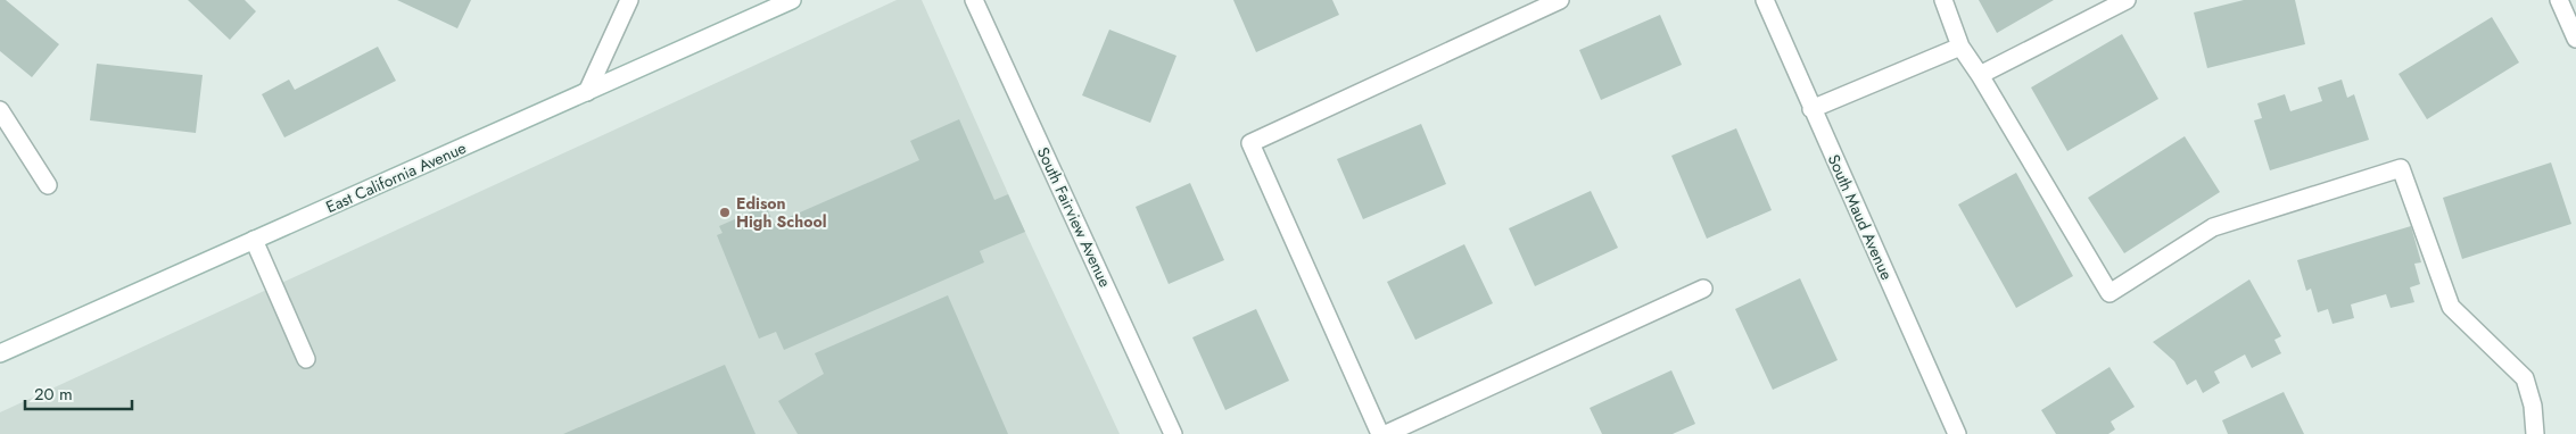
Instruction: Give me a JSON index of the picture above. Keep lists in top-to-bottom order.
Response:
{
  "streets": {
    "street": ["East California Avenue", "South Fairview Avenue", "South Maud Avenue"]
  },
  "places": ["Edison High School"],
  "scale_bar": "20 m"
}
